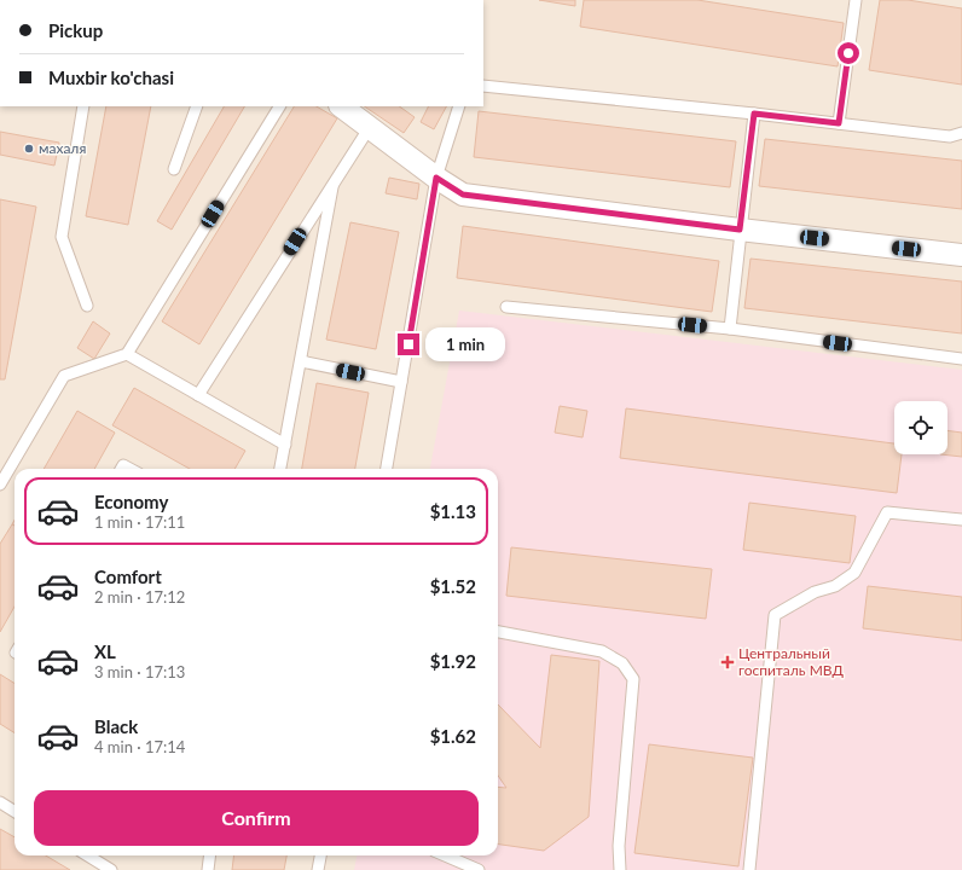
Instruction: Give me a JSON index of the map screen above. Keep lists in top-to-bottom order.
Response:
{
  "places": {
    "other": ["махаля"],
    "health": ["Центральный госпиталь МВД"]
  },
  "page": {
    "banner": ["Pickup", "Muxbir ko'chasi"],
    "bubble": "1 min",
    "list": [
      {
        "name": "Economy",
        "note": "1 min · 17:11",
        "value": "$1.13"
      },
      {
        "name": "Comfort",
        "note": "2 min · 17:12",
        "value": "$1.52"
      },
      {
        "name": "XL",
        "note": "3 min · 17:13",
        "value": "$1.92"
      },
      {
        "name": "Black",
        "note": "4 min · 17:14",
        "value": "$1.62"
      }
    ],
    "buttons": "Confirm"
  }
}
